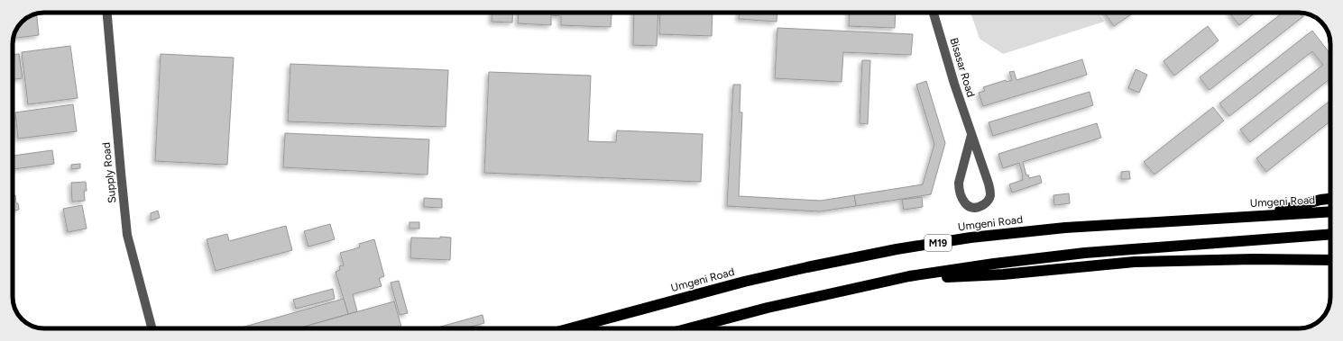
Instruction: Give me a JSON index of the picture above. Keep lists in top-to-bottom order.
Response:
{
  "streets": {
    "highway": ["Umgeni Road", "M19"],
    "street": ["Bisasar Road", "Supply Road"]
  }
}
